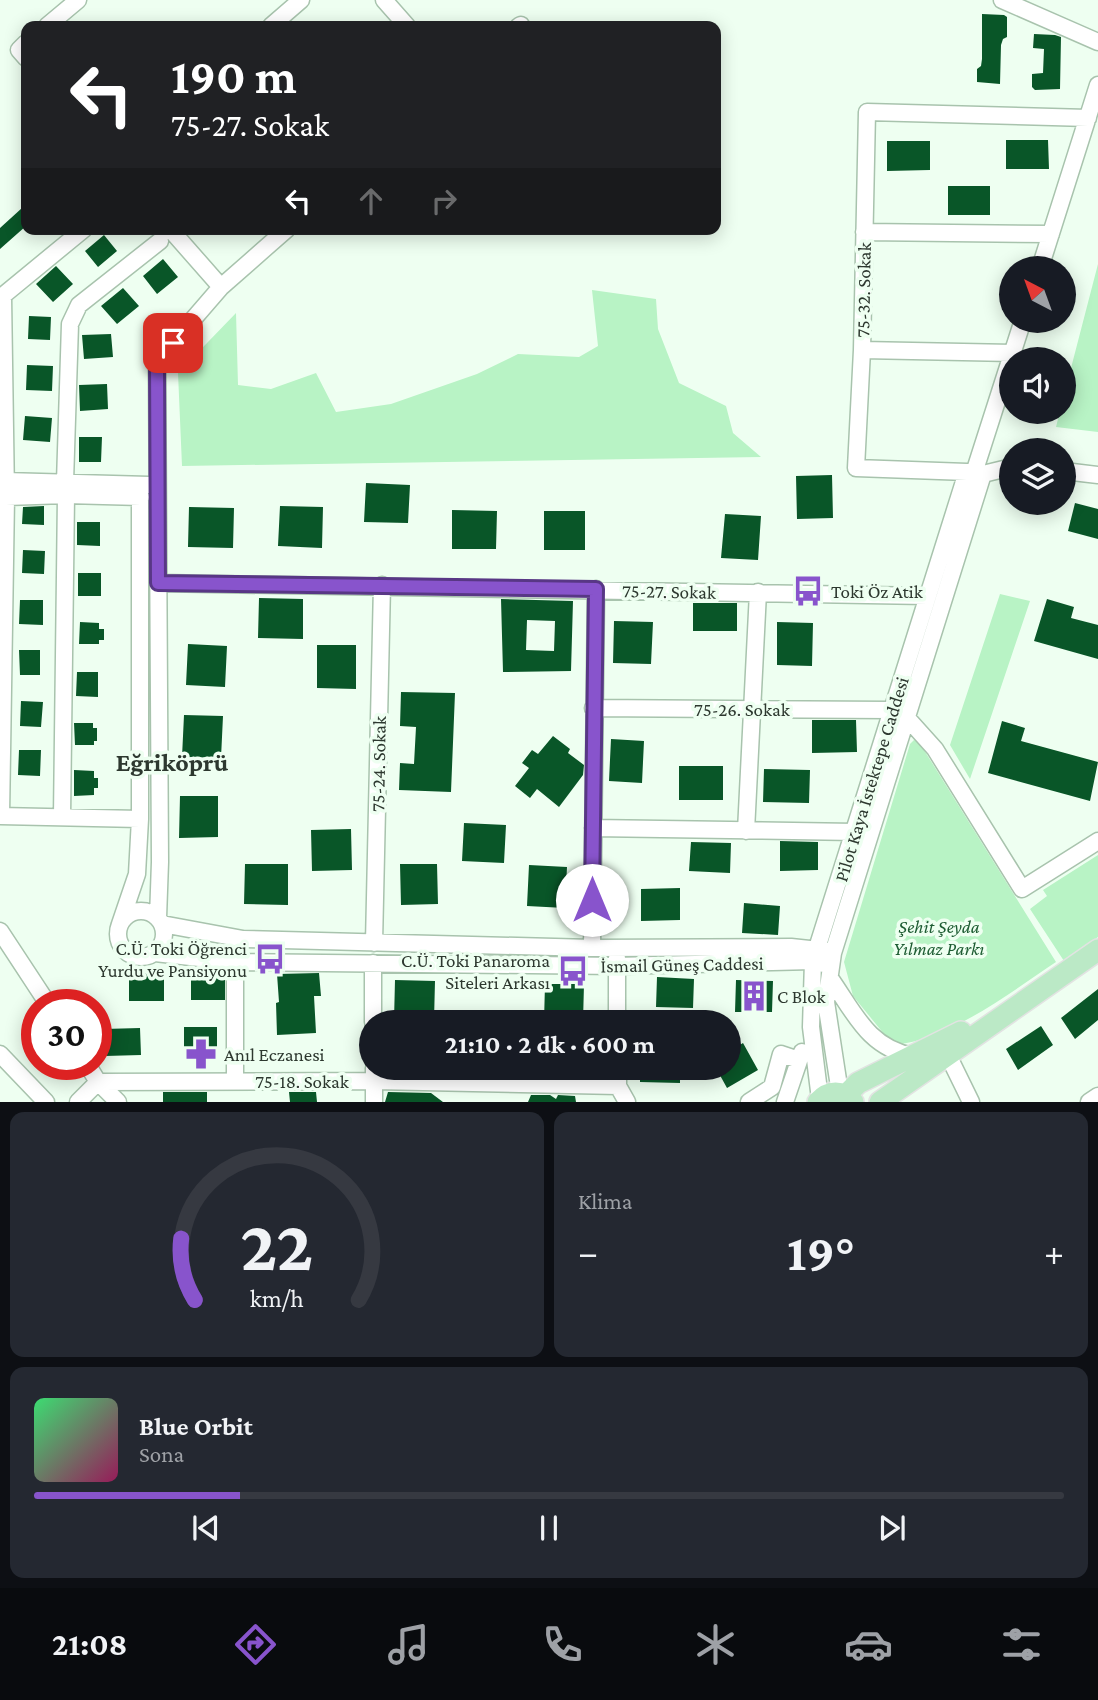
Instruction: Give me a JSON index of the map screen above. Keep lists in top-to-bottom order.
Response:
{
  "streets": {
    "street": [
      "75-32. Sokak",
      "75-27. Sokak",
      "75-26. Sokak",
      "75-24. Sokak",
      "Pilot Kaya İstektepe Caddesi",
      "İsmail Güneş Caddesi",
      "75-18. Sokak"
    ]
  },
  "crossings": [
    ["75-32. Sokak", "Pilot Kaya İstektepe Caddesi"],
    ["75-27. Sokak", "75-24. Sokak"],
    ["75-27. Sokak", "Pilot Kaya İstektepe Caddesi"],
    ["75-26. Sokak", "Pilot Kaya İstektepe Caddesi"],
    ["75-24. Sokak", "İsmail Güneş Caddesi"],
    ["Pilot Kaya İstektepe Caddesi", "İsmail Güneş Caddesi"]
  ],
  "districts": ["Eğriköprü"],
  "parks": ["Şehit Şeyda Yılmaz Parkı"],
  "places": {
    "bus stop": ["Toki Öz Atik", "C.Ü. Toki Öğrenci Yurdu ve Pansiyonu", "C.Ü. Toki Panaroma Siteleri Arkası"],
    "building": ["C Blok"],
    "pharmacy": ["Anıl Eczanesi"]
  },
  "north": "top left",
  "page": {
    "turn": ["190 m", "75-27. Sokak"],
    "limit": "30",
    "trip": "21:10 · 2 dk · 600 m",
    "tile": "Klima",
    "heat": ["−", "19°", "+"],
    "song": ["Blue Orbit", "Sona"],
    "tabs": "21:08",
    "gauge": ["22", "km/h"]
  }
}
